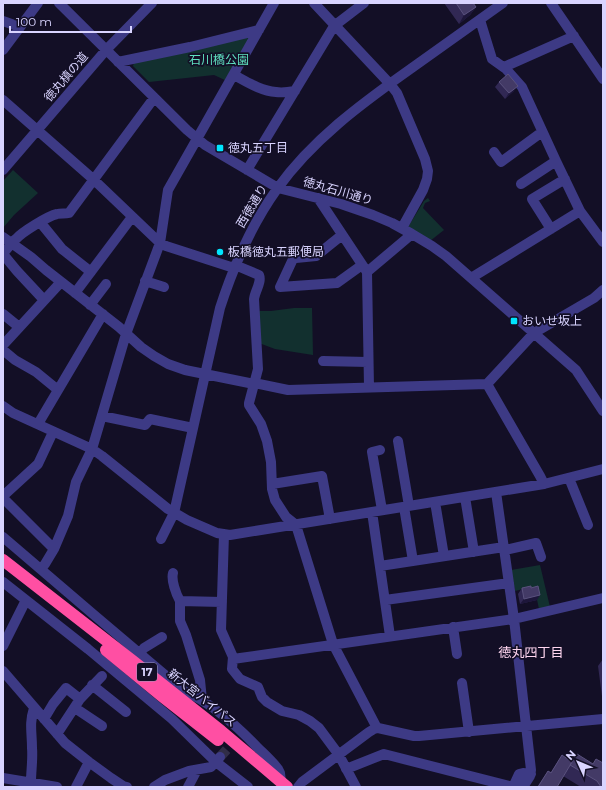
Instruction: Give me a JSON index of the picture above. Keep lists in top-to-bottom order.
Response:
{
  "streets": {
    "highway": ["17", "新大宮バイパス"],
    "street": ["徳丸槙の道", "徳丸石川通り", "西徳通り"]
  },
  "crossings": [
    ["徳丸槙の道", "徳丸石川通り"],
    ["徳丸石川通り", "西徳通り"]
  ],
  "districts": ["徳丸四丁目"],
  "parks": ["石川橋公園"],
  "places": {
    "transit": ["徳丸五丁目", "おいせ坂上"],
    "other": ["板橋徳丸五郵便局"]
  },
  "scale_bar": "100 m",
  "north": "top left"
}
